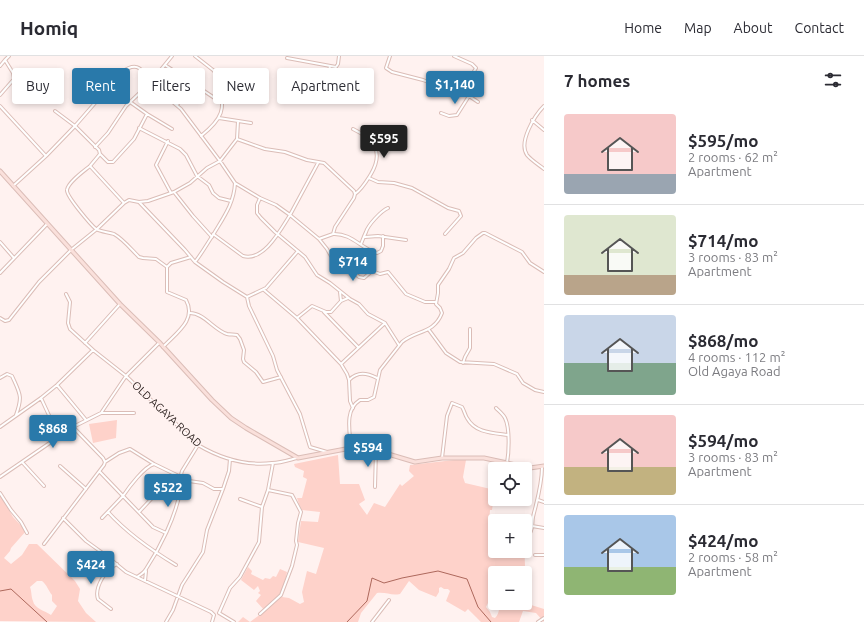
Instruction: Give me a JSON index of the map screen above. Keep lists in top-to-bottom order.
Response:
{
  "streets": {
    "street": ["OLD AGAYA ROAD"]
  },
  "page": {
    "header": "Homiq",
    "nav": [
      "Home",
      "Map",
      "About",
      "Contact"
    ],
    "heading": "7 homes",
    "chip": [
      "Buy",
      "Rent",
      "Filters",
      "New",
      "Apartment"
    ],
    "price": [
      "$1,140",
      "$595",
      "$714",
      "$868",
      "$594",
      "$522",
      "$424"
    ],
    "list": [
      {
        "name": "$595/mo",
        "note": "2 rooms · 62 m² · Apartment"
      },
      {
        "name": "$714/mo",
        "note": "3 rooms · 83 m² · Apartment"
      },
      {
        "name": "$868/mo",
        "note": "4 rooms · 112 m² · Old Agaya Road"
      },
      {
        "name": "$594/mo",
        "note": "3 rooms · 83 m² · Apartment"
      },
      {
        "name": "$424/mo",
        "note": "2 rooms · 58 m² · Apartment"
      }
    ],
    "map_buttons": ["+", "−"]
  }
}
